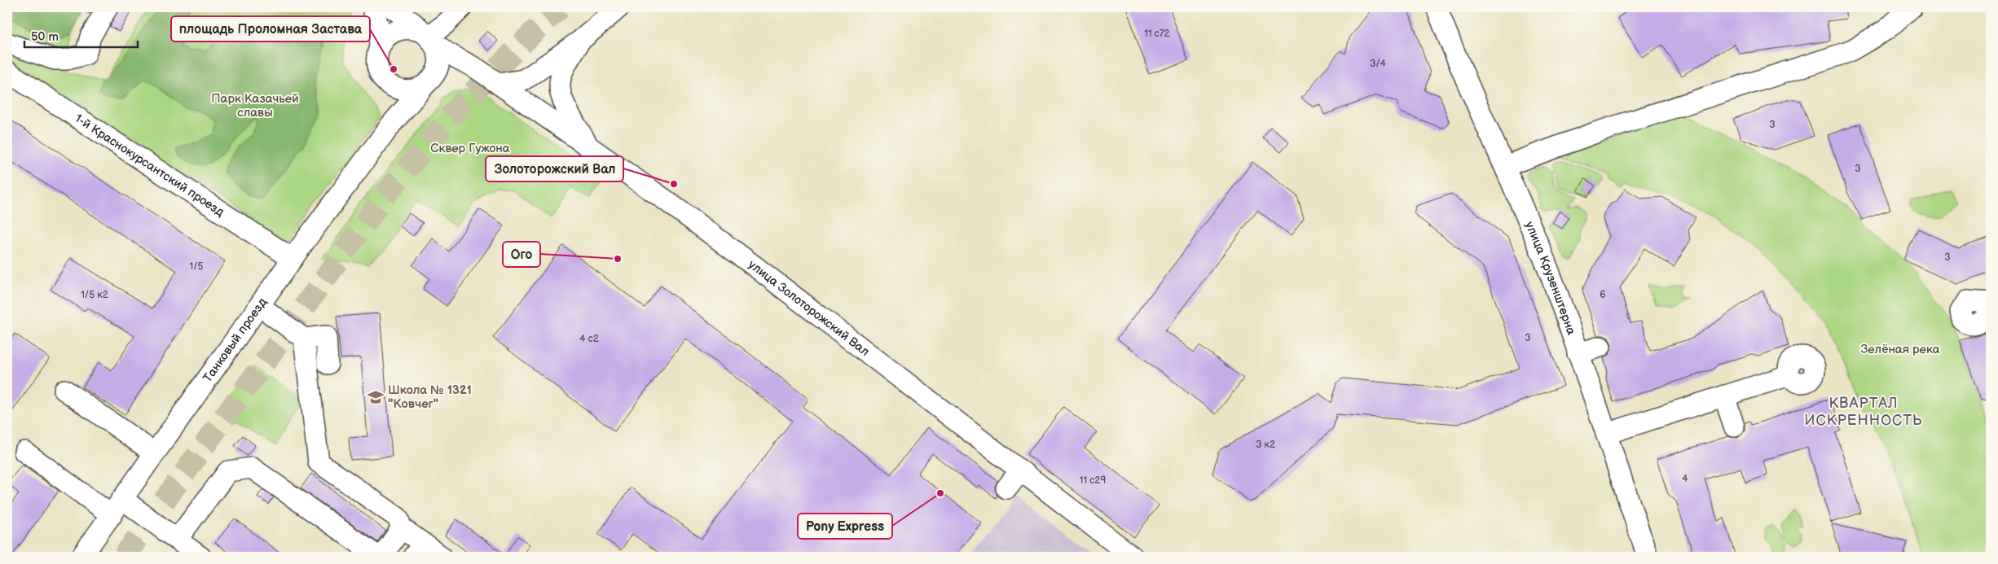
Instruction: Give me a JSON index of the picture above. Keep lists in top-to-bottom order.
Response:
{
  "streets": {
    "street": [
      "1-й Краснокурсантский проезд",
      "улица Крузенштерна",
      "улица Золоторожский Вал",
      "Танковый проезд"
    ]
  },
  "crossings": [
    ["1-й Краснокурсантский проезд", "Танковый проезд"],
    ["улица Золоторожский Вал", "Танковый проезд"]
  ],
  "districts": ["КВАРТАЛ ИСКРЕННОСТЬ"],
  "parks": ["Парк Казачьей славы", "Сквер Гужона", "Зелёная река"],
  "places": {
    "other": [
      "площадь Проломная Застава",
      "Золоторожский Вал",
      "Ого",
      "Pony Express"
    ],
    "school or university": ["Школа № 1321 \"Ковчег\""]
  },
  "house_numbers": [
    "11 с72",
    "3/4",
    "3",
    "3",
    "3",
    "1/5",
    "1/5 к2",
    "6",
    "3",
    "4 с2",
    "3 к2",
    "4",
    "11 с29"
  ],
  "scale_bar": "50 m"
}
